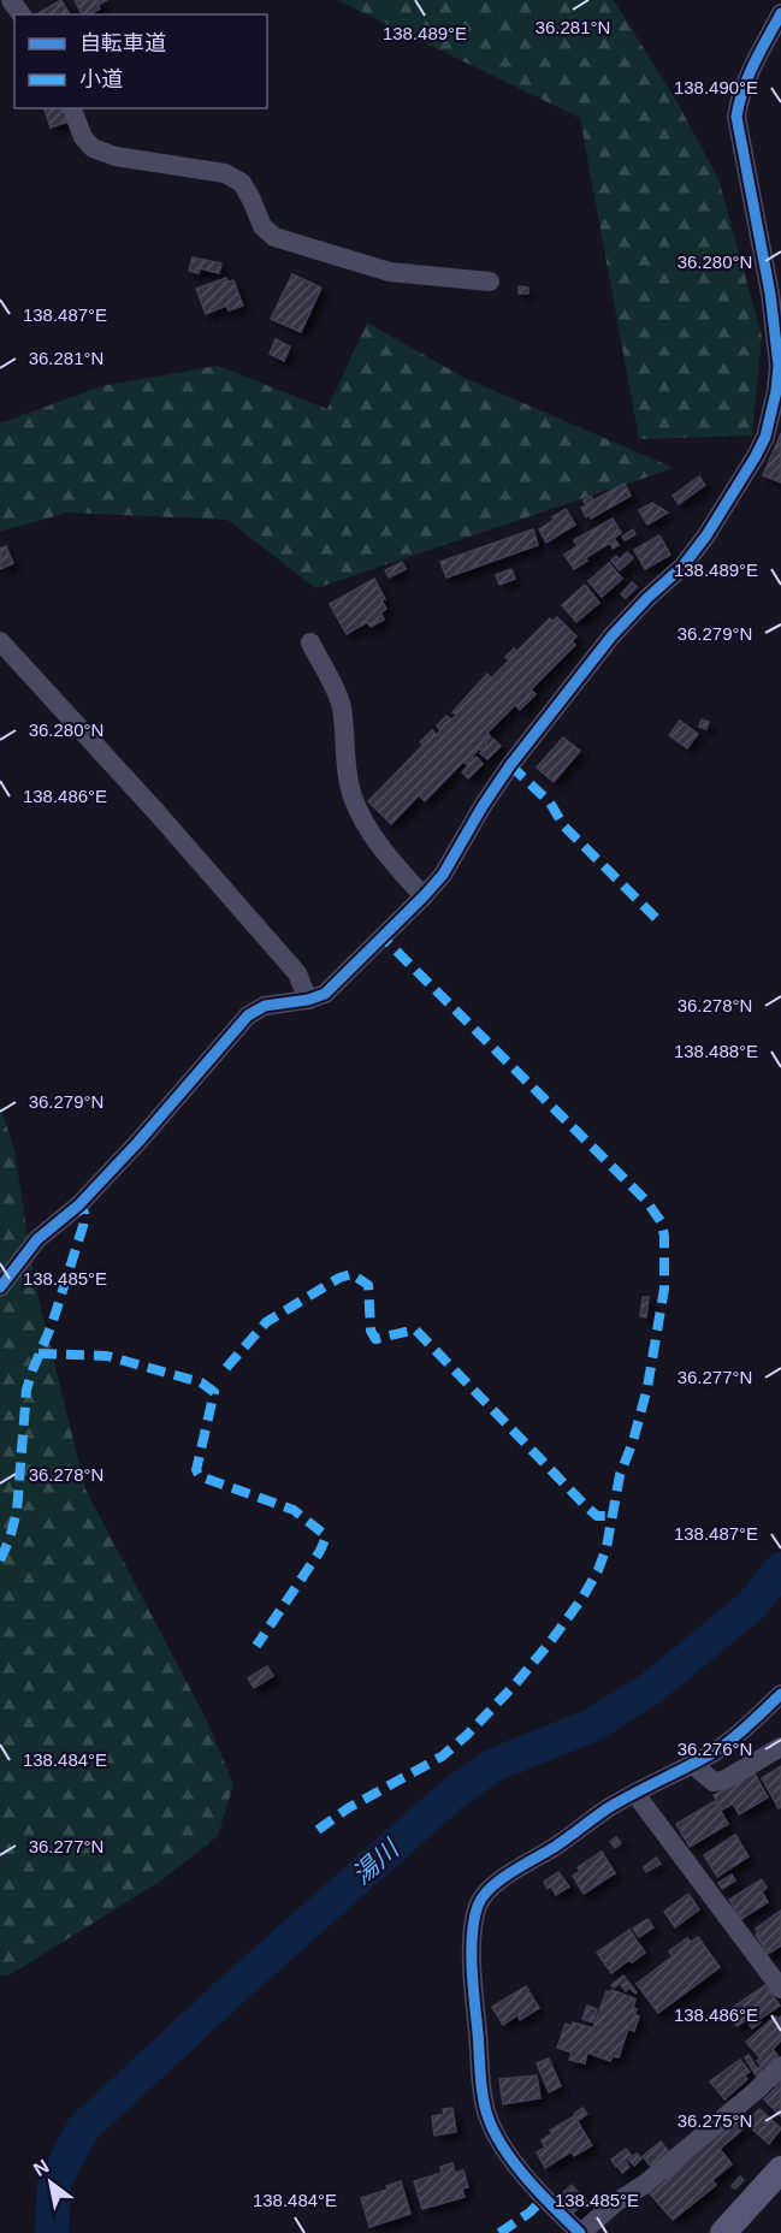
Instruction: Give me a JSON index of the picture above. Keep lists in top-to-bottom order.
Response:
{
  "water": ["湯川"],
  "legend": ["自転車道", "小道"],
  "north": "top left",
  "coordinates": [
    "36.281°N",
    "138.489°E",
    "138.490°E",
    "36.280°N",
    "138.487°E",
    "36.279°N",
    "138.486°E",
    "36.278°N",
    "138.488°E",
    "138.485°E",
    "36.277°N",
    "36.276°N",
    "138.484°E",
    "36.275°N"
  ]
}
